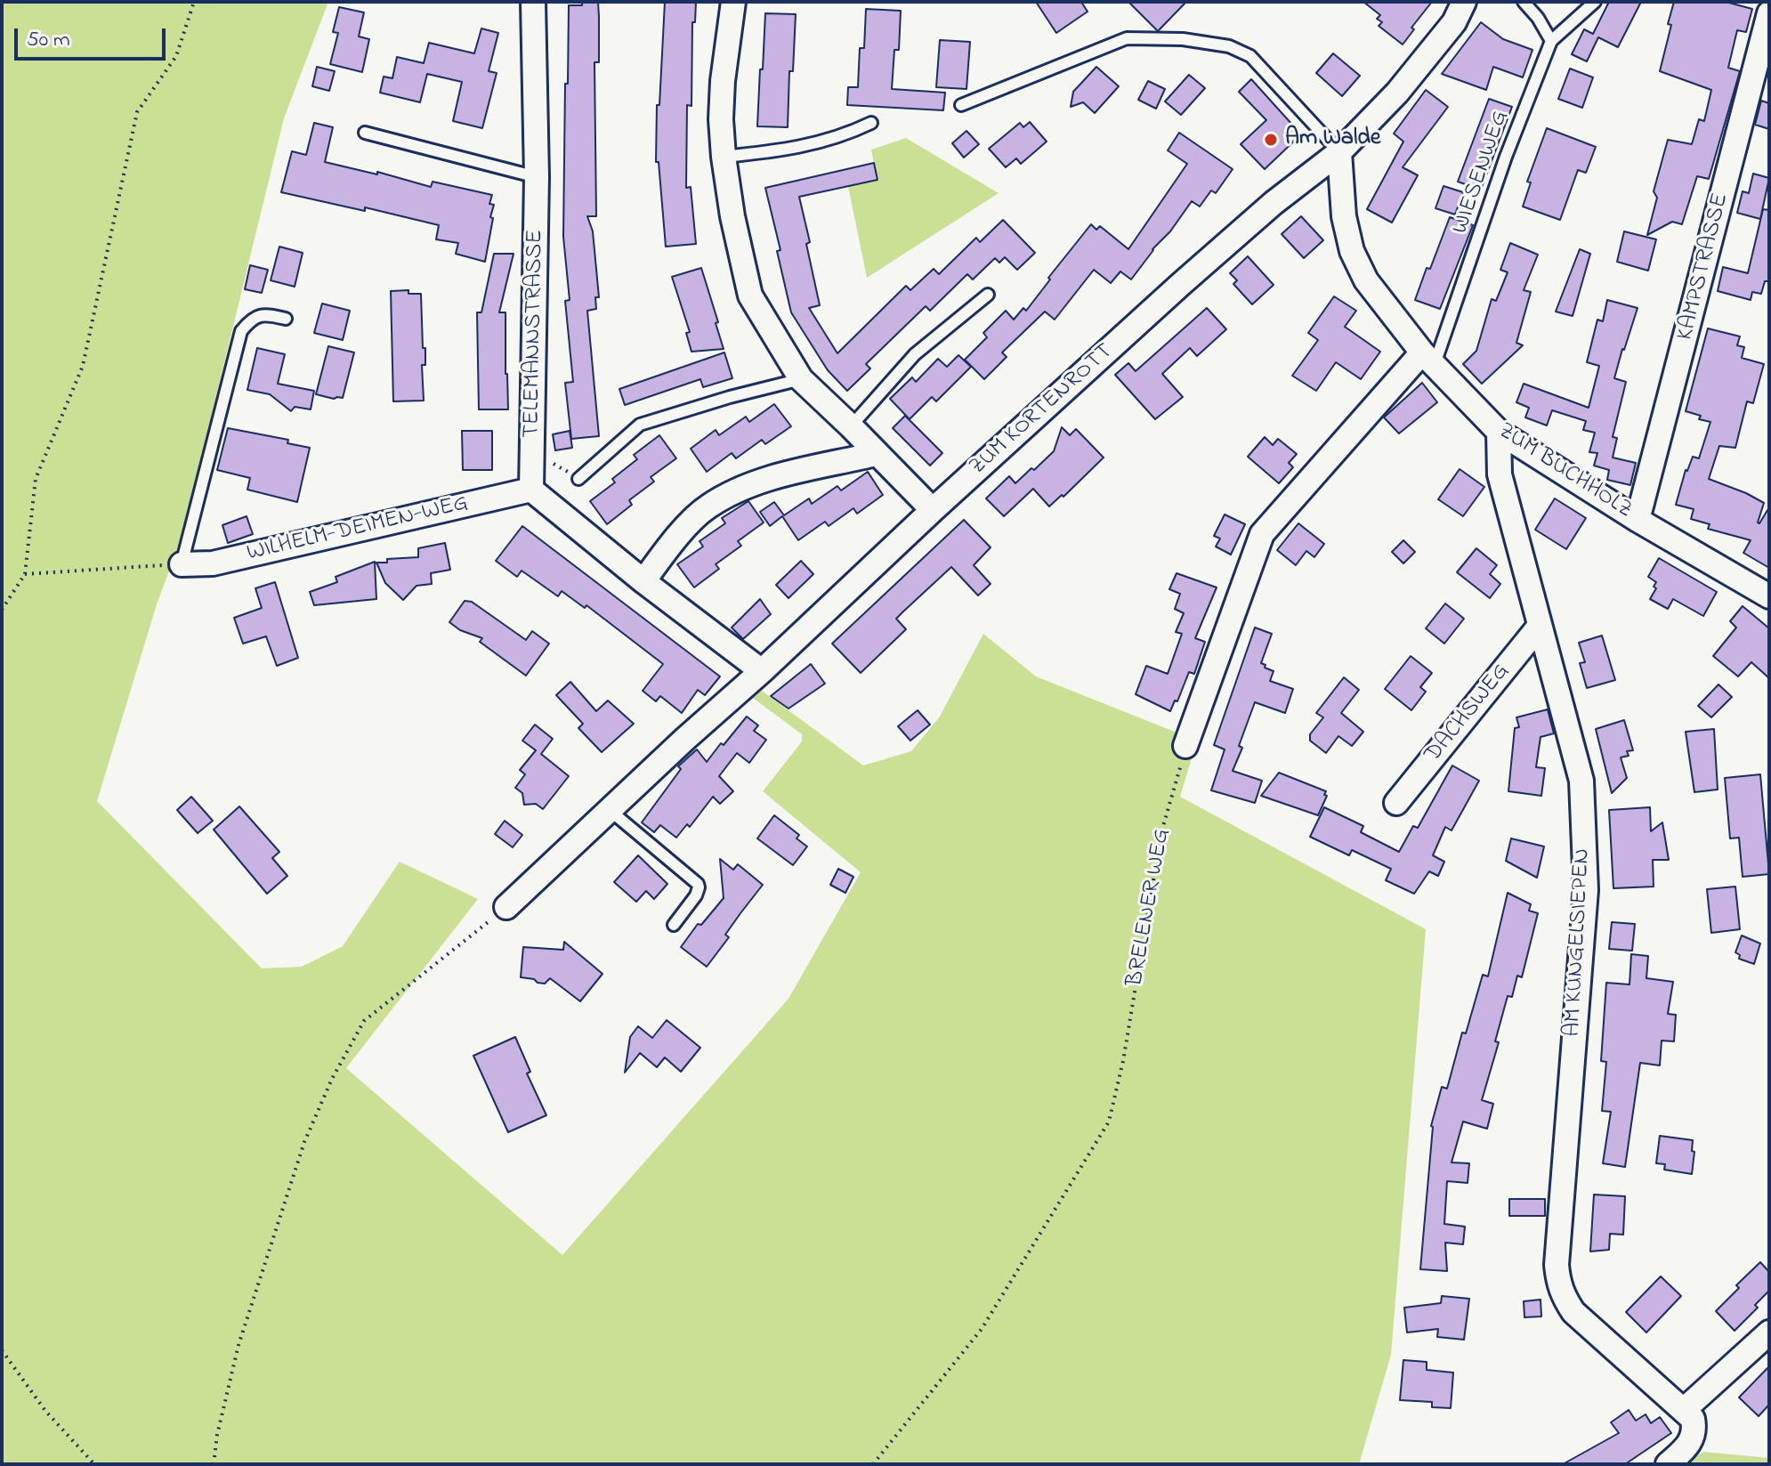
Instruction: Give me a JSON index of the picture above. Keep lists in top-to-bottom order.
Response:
{
  "streets": {
    "street": [
      "KAMPSTRASSE",
      "TELEMANNSTRASSE",
      "ZUM KORTENROTT",
      "ZUM BUCHHOLZ",
      "WILHELM-DEIMEN-WEG",
      "DACHSWEG",
      "AM KUNGELSIEPEN"
    ],
    "lane": ["WIESENWEG"],
    "path": ["BRELENER WEG"]
  },
  "crossings": [
    ["WIESENWEG", "ZUM BUCHHOLZ"],
    ["KAMPSTRASSE", "ZUM BUCHHOLZ"],
    ["TELEMANNSTRASSE", "WILHELM-DEIMEN-WEG"],
    ["ZUM KORTENROTT", "ZUM BUCHHOLZ"],
    ["ZUM BUCHHOLZ", "AM KUNGELSIEPEN"],
    ["DACHSWEG", "AM KUNGELSIEPEN"]
  ],
  "places": ["Am Walde"],
  "scale_bar": "50 m"
}
